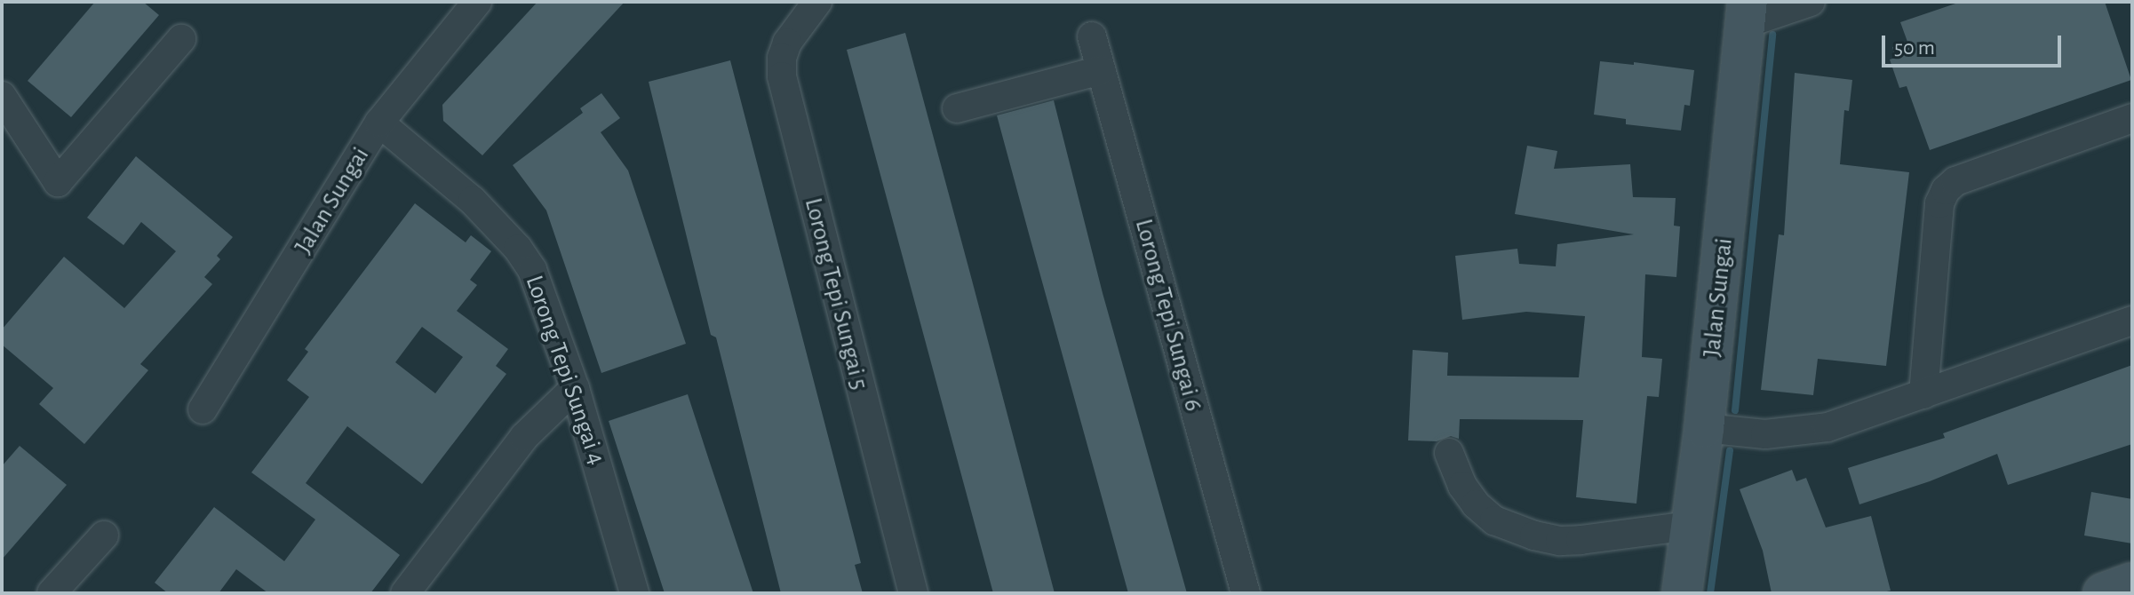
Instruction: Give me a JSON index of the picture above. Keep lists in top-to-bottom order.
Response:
{
  "streets": {
    "street": [
      "Jalan Sungai",
      "Lorong Tepi Sungai 5",
      "Lorong Tepi Sungai 6",
      "Lorong Tepi Sungai 4"
    ]
  },
  "crossings": [
    ["Jalan Sungai", "Lorong Tepi Sungai 4"]
  ],
  "scale_bar": "50 m"
}
